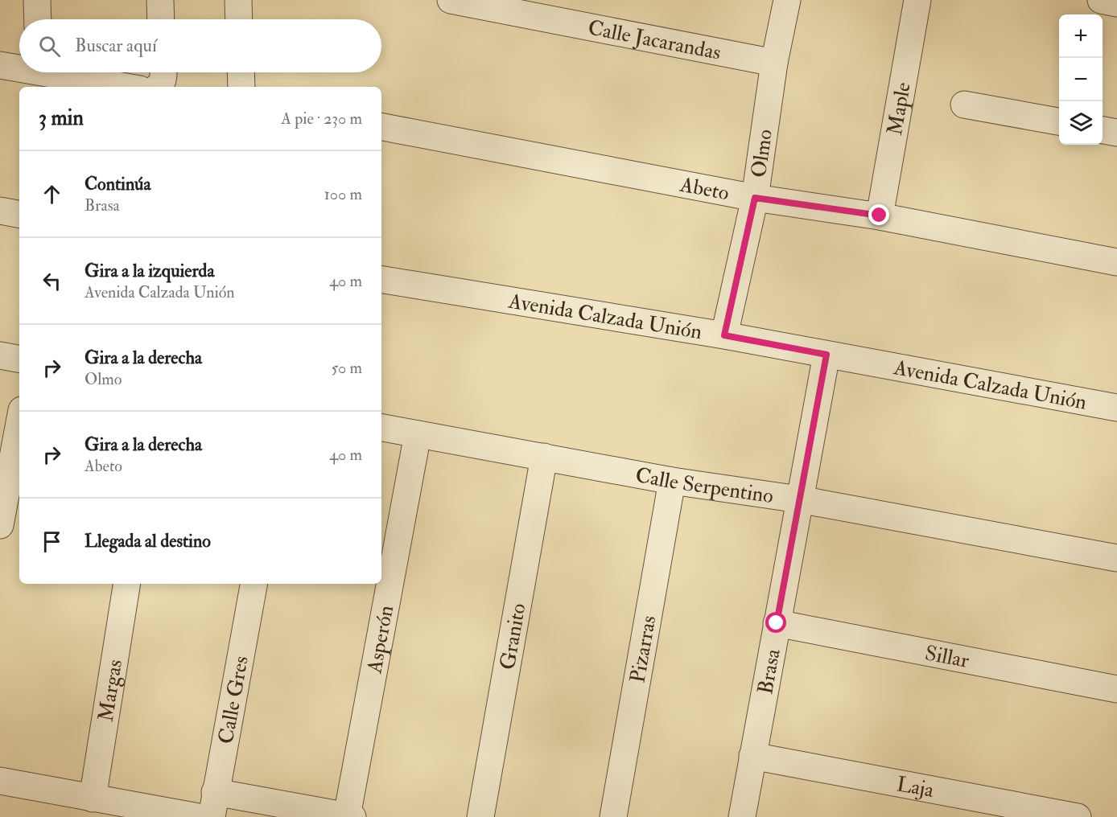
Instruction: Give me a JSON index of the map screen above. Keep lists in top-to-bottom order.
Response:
{
  "streets": {
    "street": [
      "Calle Jacarandas",
      "Maple",
      "Olmo",
      "Abeto",
      "Avenida Calzada Unión",
      "Calle Serpentino",
      "Granito",
      "Asperón",
      "Pizarras",
      "Sillar",
      "Brasa",
      "Margas",
      "Calle Gres",
      "Laja"
    ]
  },
  "crossings": [
    ["Calle Jacarandas", "Olmo"],
    ["Maple", "Abeto"],
    ["Olmo", "Abeto"],
    ["Olmo", "Avenida Calzada Unión"],
    ["Avenida Calzada Unión", "Brasa"],
    ["Calle Serpentino", "Granito"],
    ["Calle Serpentino", "Asperón"],
    ["Calle Serpentino", "Pizarras"],
    ["Calle Serpentino", "Brasa"],
    ["Sillar", "Brasa"],
    ["Brasa", "Laja"]
  ],
  "page": {
    "map_buttons": ["+", "−"],
    "search": "Buscar aquí",
    "heading": ["3 min", "A pie · 230 m"],
    "list": [
      ["Continúa", "Brasa", "100 m"],
      ["Gira a la izquierda", "Avenida Calzada Unión", "40 m"],
      ["Gira a la derecha", "Olmo", "50 m"],
      ["Gira a la derecha", "Abeto", "40 m"],
      "Llegada al destino"
    ]
  }
}
